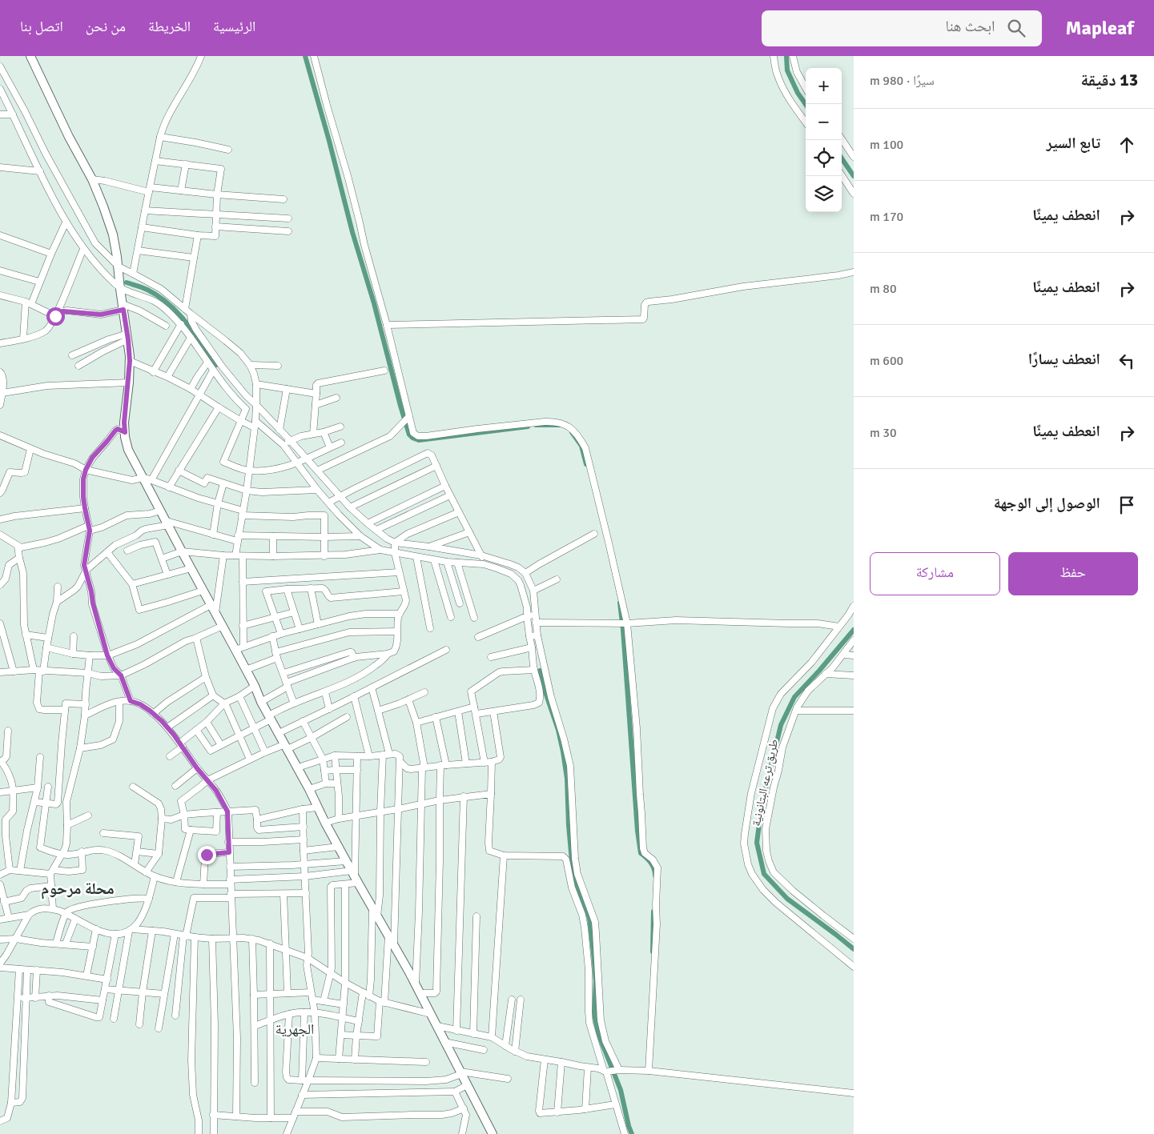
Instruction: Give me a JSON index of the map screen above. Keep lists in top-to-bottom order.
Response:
{
  "streets": {
    "street": ["طريق ترعه البتانونية"]
  },
  "districts": ["محلة مرحوم", "الجهرية"],
  "page": {
    "header": "Mapleaf",
    "search": "ابحث هنا",
    "nav": [
      "الرئيسية",
      "الخريطة",
      "من نحن",
      "اتصل بنا"
    ],
    "heading": ["13 دقيقة", "سيرًا · 980 m"],
    "map_buttons": ["+", "−"],
    "list": [
      ["تابع السير", "100 m"],
      ["انعطف يمينًا", "170 m"],
      ["انعطف يمينًا", "80 m"],
      ["انعطف يسارًا", "600 m"],
      ["انعطف يمينًا", "30 m"],
      "الوصول إلى الوجهة"
    ],
    "buttons": ["حفظ", "مشاركة"]
  }
}
